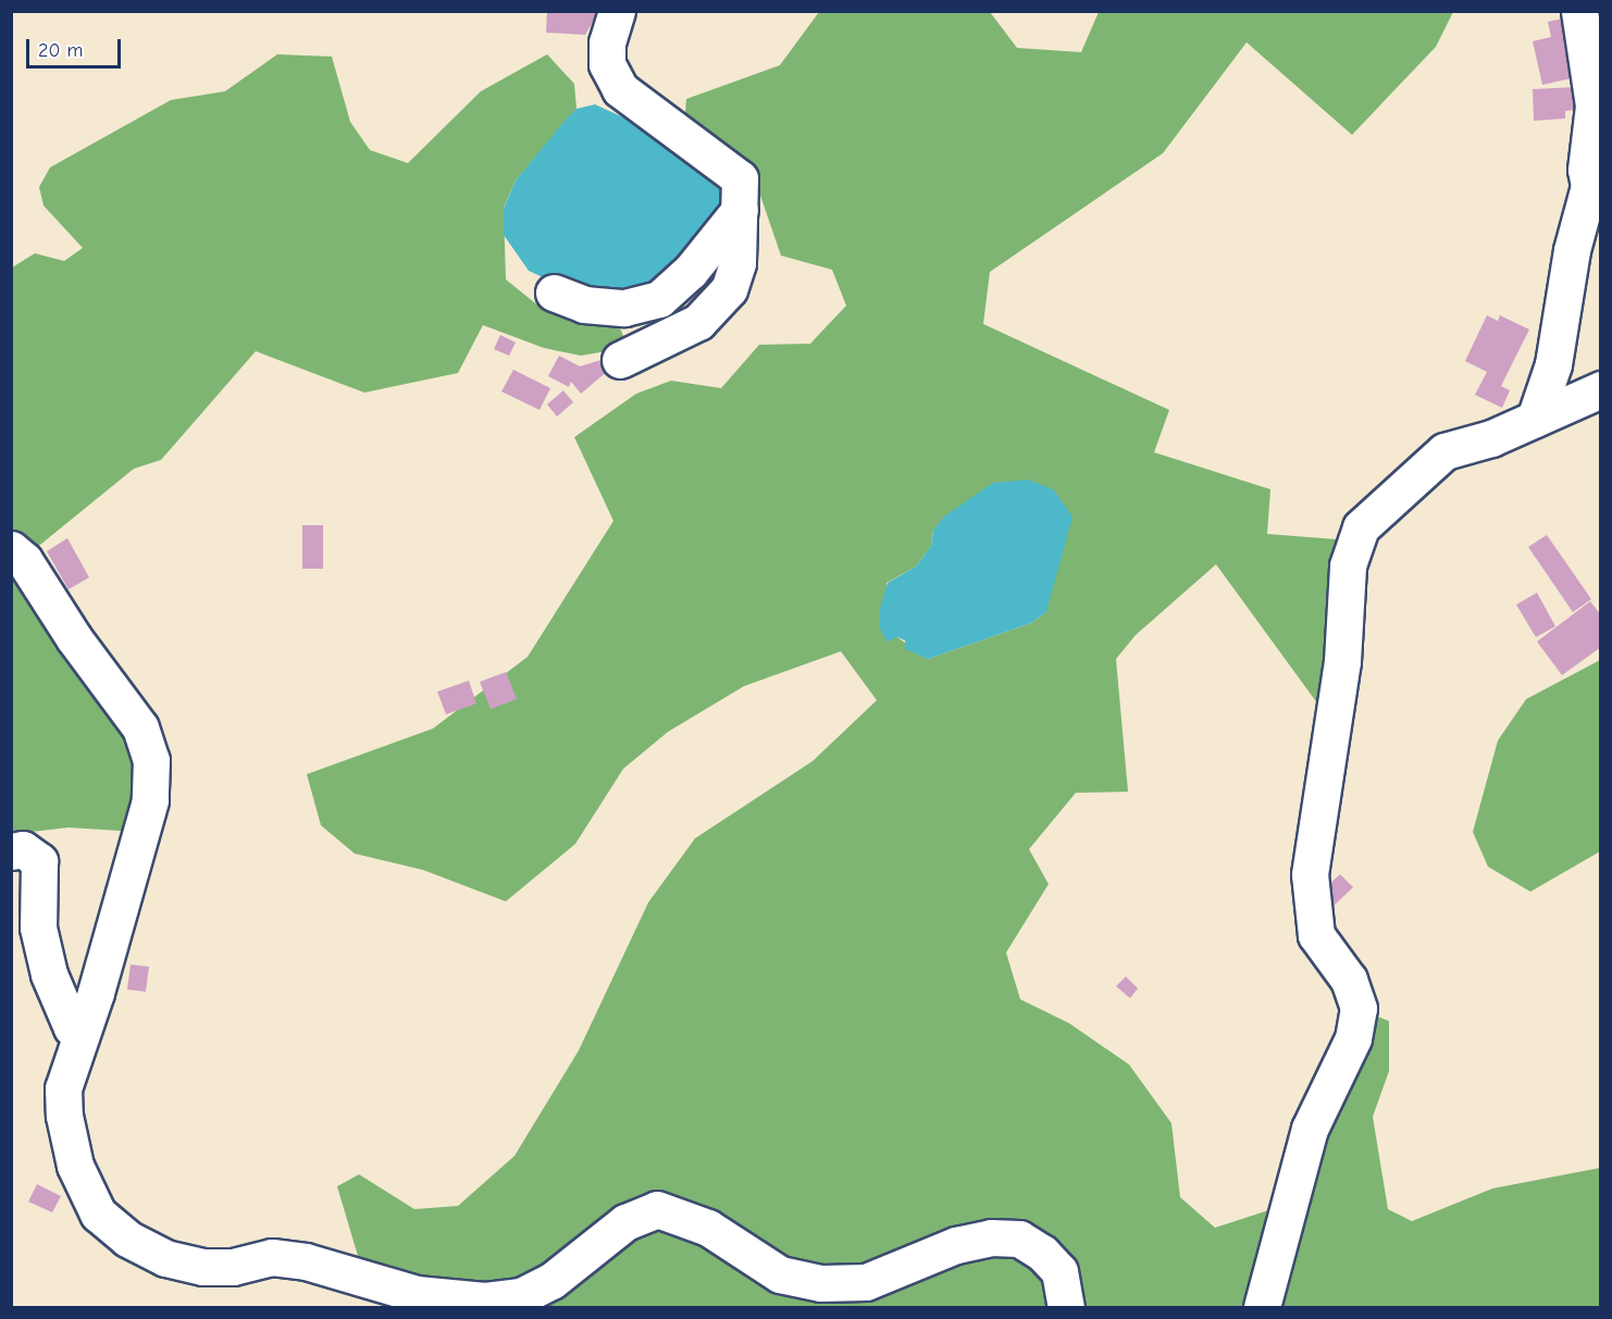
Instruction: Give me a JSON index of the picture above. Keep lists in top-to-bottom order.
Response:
{
  "scale_bar": "20 m"
}
